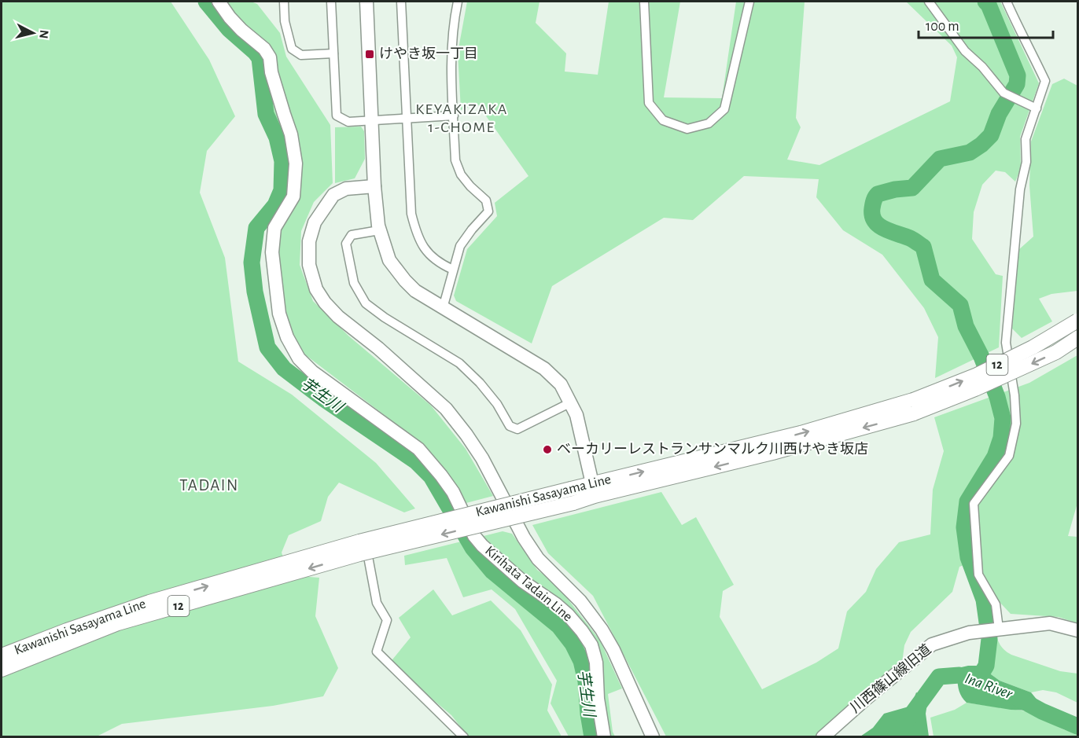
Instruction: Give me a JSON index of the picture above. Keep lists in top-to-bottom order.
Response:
{
  "streets": {
    "main road": ["12", "Kawanishi Sasayama Line"],
    "street": ["Kirihata Tadain Line", "川西篠山線旧道"]
  },
  "districts": ["KEYAKIZAKA 1-CHOME", "TADAIN"],
  "water": ["芋生川", "Ina River"],
  "places": {
    "transit": ["けやき坂一丁目"],
    "other": ["ベーカリーレストランサンマルク川西けやき坂店"]
  },
  "scale_bar": "100 m",
  "north": "right"
}
